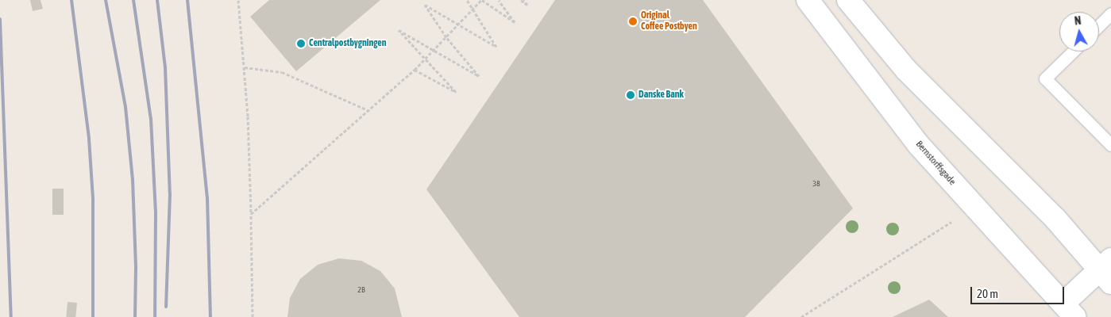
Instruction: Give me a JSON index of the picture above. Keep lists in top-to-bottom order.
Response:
{
  "streets": {
    "street": ["Bernstorffsgade"]
  },
  "places": ["Original Coffee Postbyen", "Centralpostbygningen", "Danske Bank"],
  "house_numbers": ["38", "2B"],
  "scale_bar": "20 m",
  "north": "top"
}
